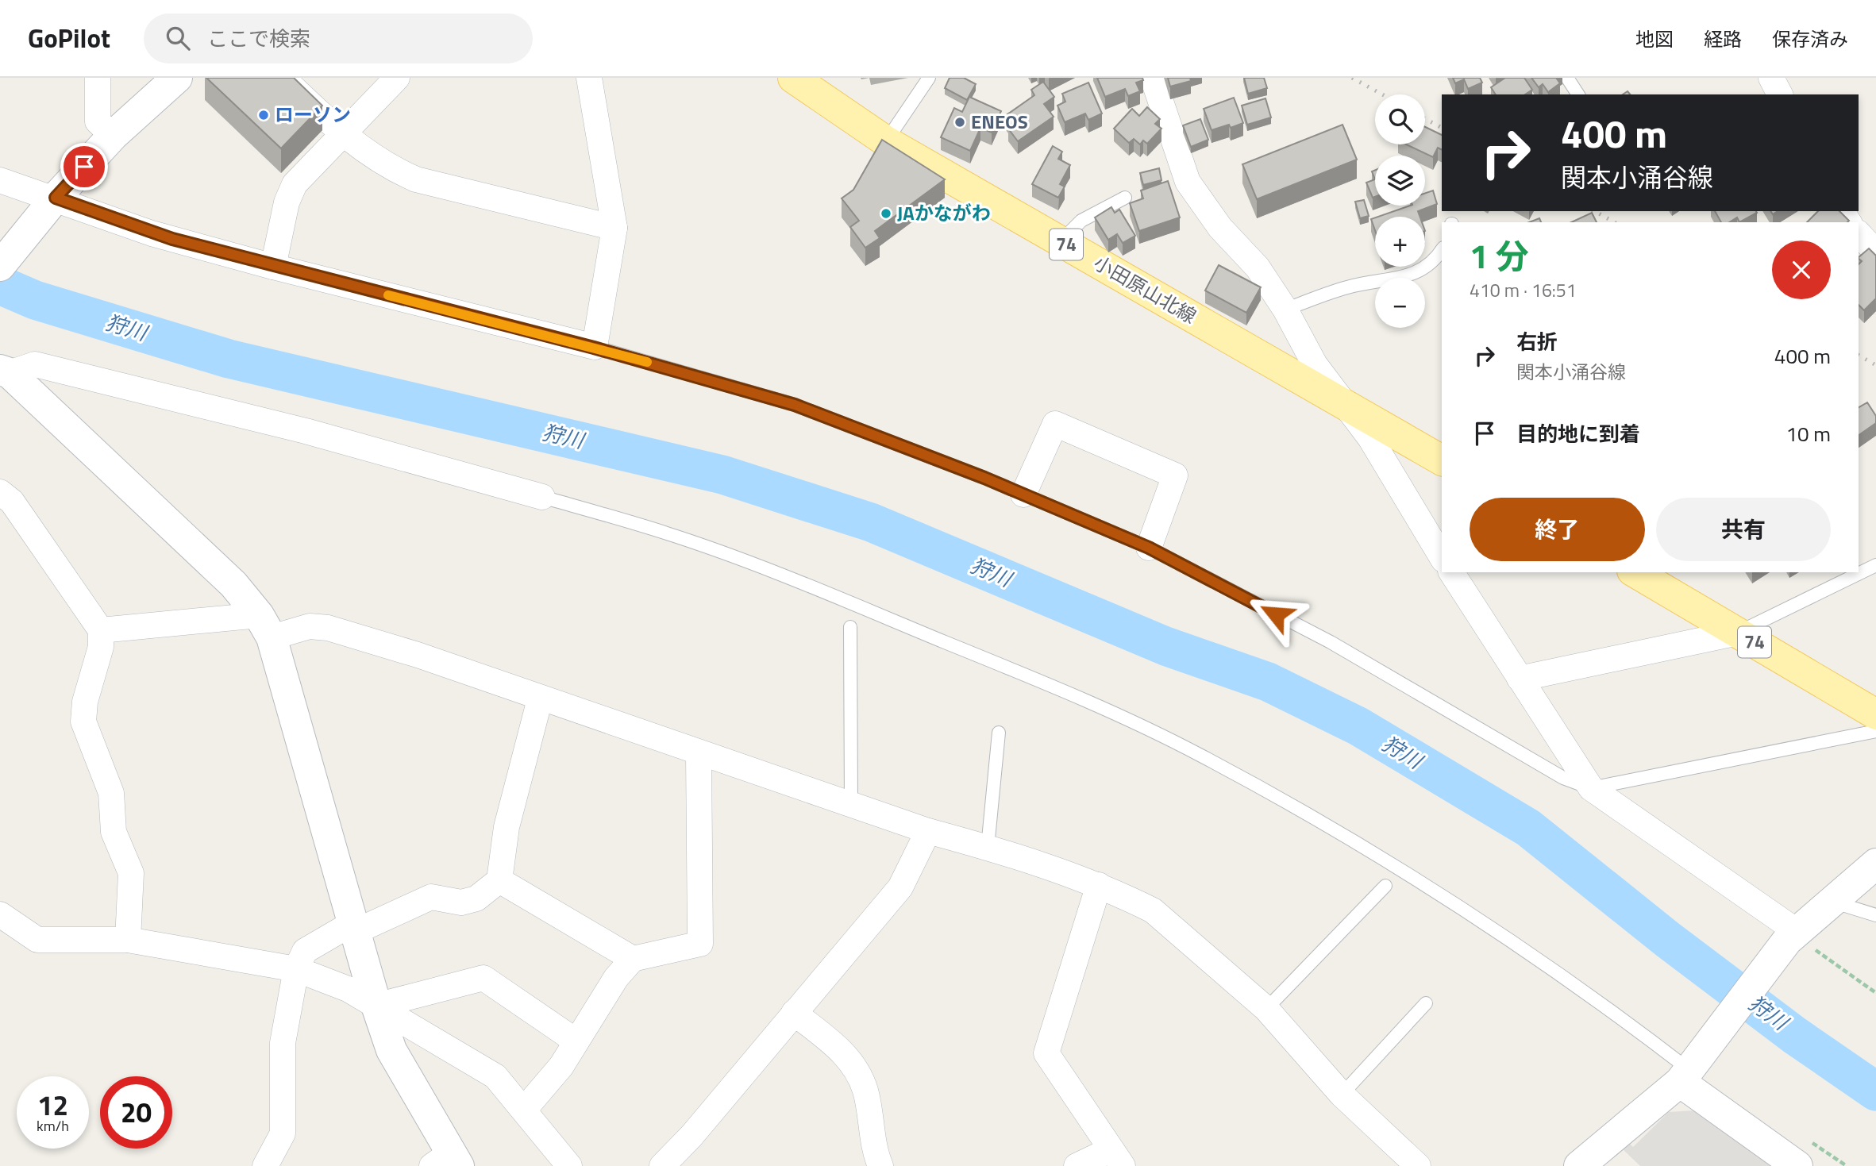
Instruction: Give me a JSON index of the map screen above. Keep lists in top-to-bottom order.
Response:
{
  "streets": {
    "main road": ["74", "小田原山北線"]
  },
  "water": ["狩川"],
  "places": ["ローソン", "ENEOS", "JAかながわ"],
  "page": {
    "header": "GoPilot",
    "search": "ここで検索",
    "nav": ["地図", "経路", "保存済み"],
    "map_buttons": ["+", "−"],
    "turn": ["400 m", "関本小涌谷線"],
    "heading": ["1 分", "410 m · 16:51"],
    "list": [
      {
        "name": "右折",
        "note": "関本小涌谷線",
        "value": "400 m"
      },
      {
        "name": "目的地に到着",
        "value": "10 m"
      }
    ],
    "buttons": ["終了", "共有"],
    "speed": "12 km/h",
    "limit": "20"
  }
}
